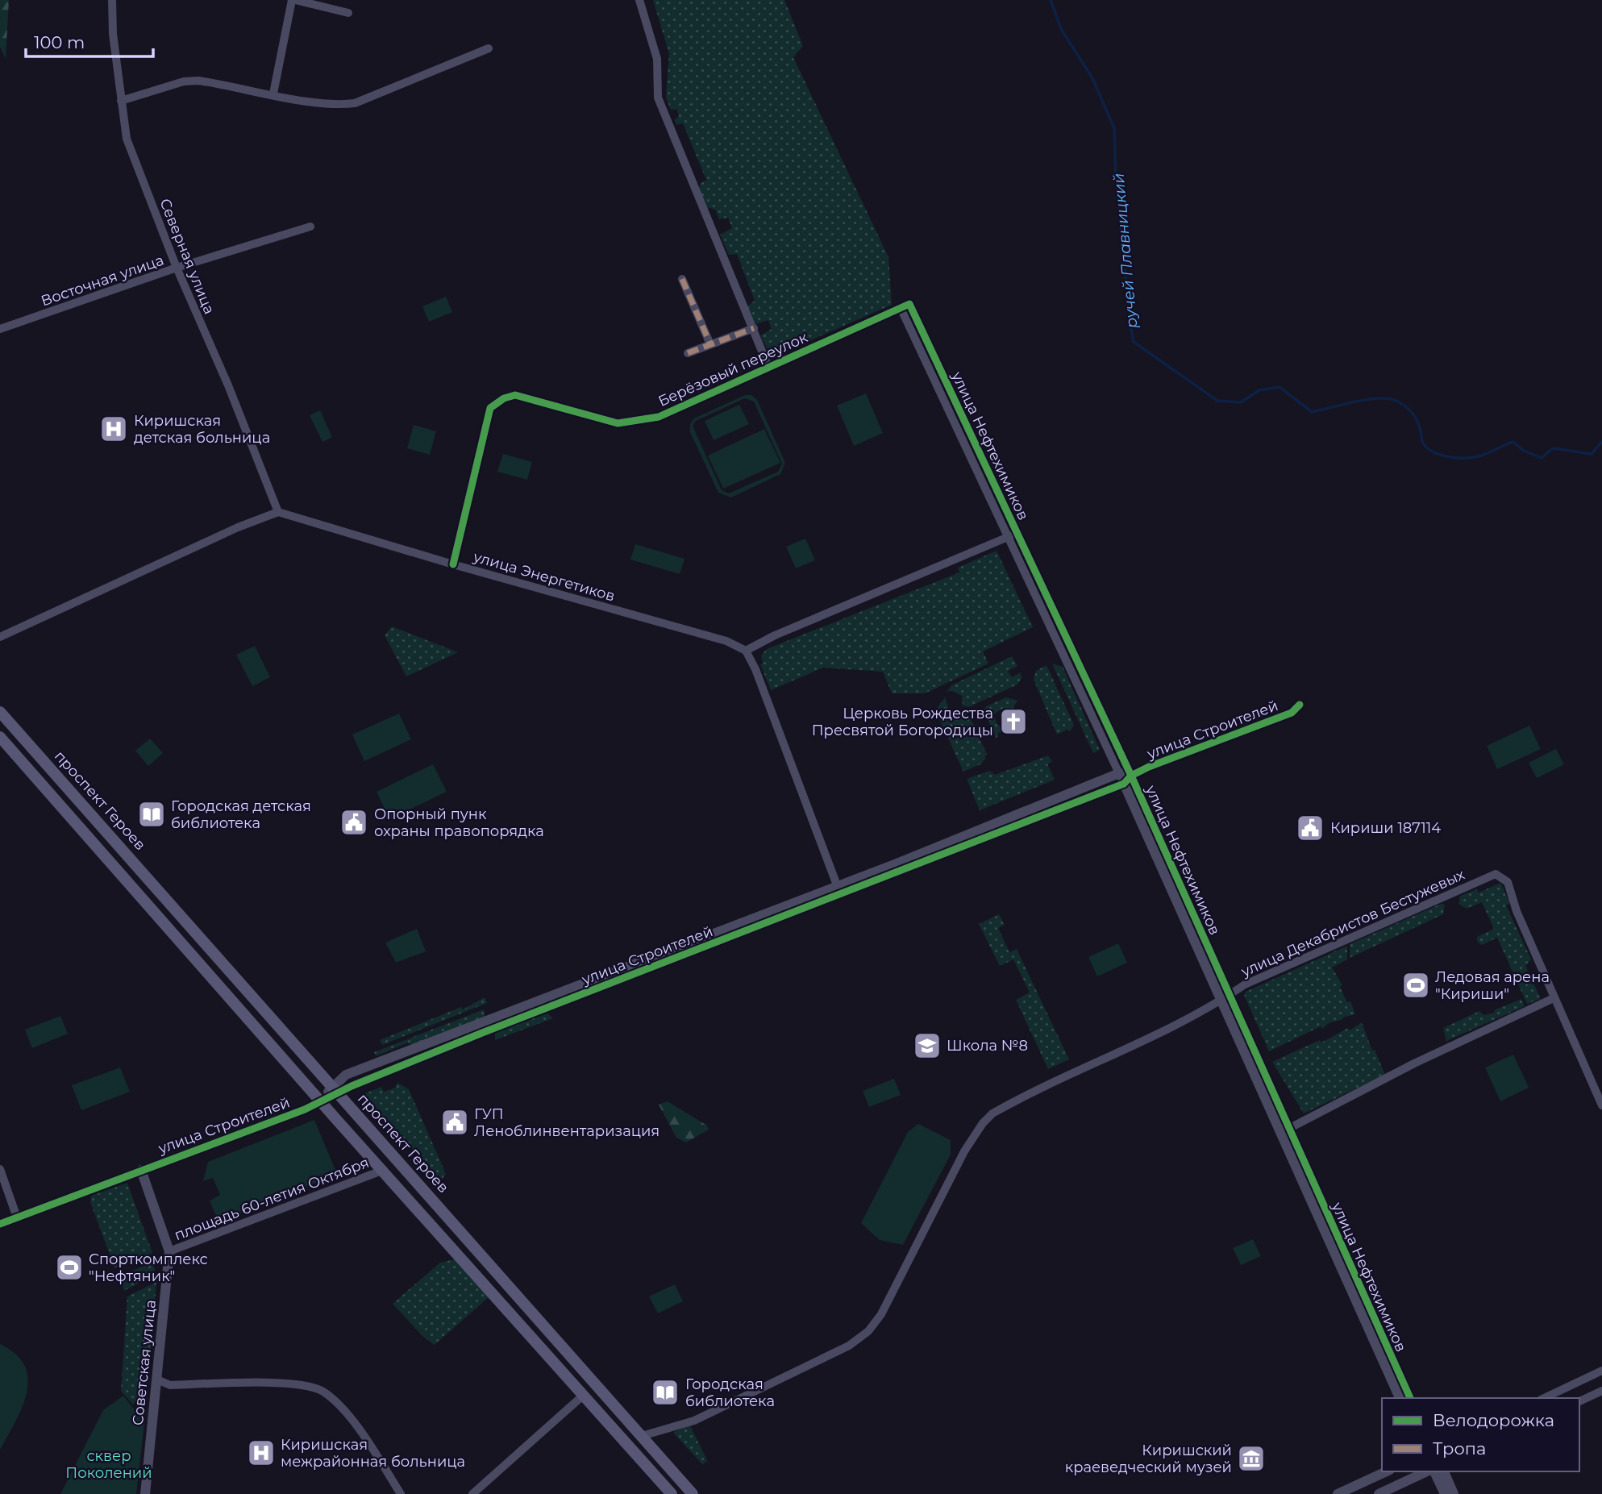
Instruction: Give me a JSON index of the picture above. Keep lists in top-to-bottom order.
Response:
{
  "streets": {
    "main road": ["проспект Героев"],
    "street": [
      "Северная улица",
      "Восточная улица",
      "Берёзовый переулок",
      "улица Нефтехимиков",
      "улица Энергетиков",
      "улица Строителей",
      "улица Декабристов Бестужевых",
      "площадь 60-летия Октября",
      "Советская улица"
    ]
  },
  "crossings": [
    ["Северная улица", "Восточная улица"],
    ["Северная улица", "улица Энергетиков"],
    ["Берёзовый переулок", "улица Нефтехимиков"],
    ["Берёзовый переулок", "улица Энергетиков"],
    ["улица Нефтехимиков", "улица Строителей"],
    ["улица Нефтехимиков", "улица Декабристов Бестужевых"],
    ["улица Строителей", "проспект Героев"],
    ["улица Строителей", "Советская улица"],
    ["проспект Героев", "улица Декабристов Бестужевых"],
    ["площадь 60-летия Октября", "Советская улица"]
  ],
  "water": ["ручей Плавницкий"],
  "parks": ["сквер Поколений"],
  "places": {
    "hospital": ["Киришская детская больница", "Киришская межрайонная больница"],
    "church": ["Церковь Рождества Пресвятой Богородицы"],
    "library": ["Городская детская библиотека", "Городская библиотека"],
    "public building": ["Опорный пунк охраны правопорядка", "Кириши 187114", "ГУП Леноблинвентаризация"],
    "sports": ["Ледовая арена \"Кириши\"", "Спорткомплекс \"Нефтяник\""],
    "school or university": ["Школа №8"],
    "museum": ["Киришский краеведческий музей"]
  },
  "legend": ["Велодорожка", "Тропа"],
  "scale_bar": "100 m"
}
